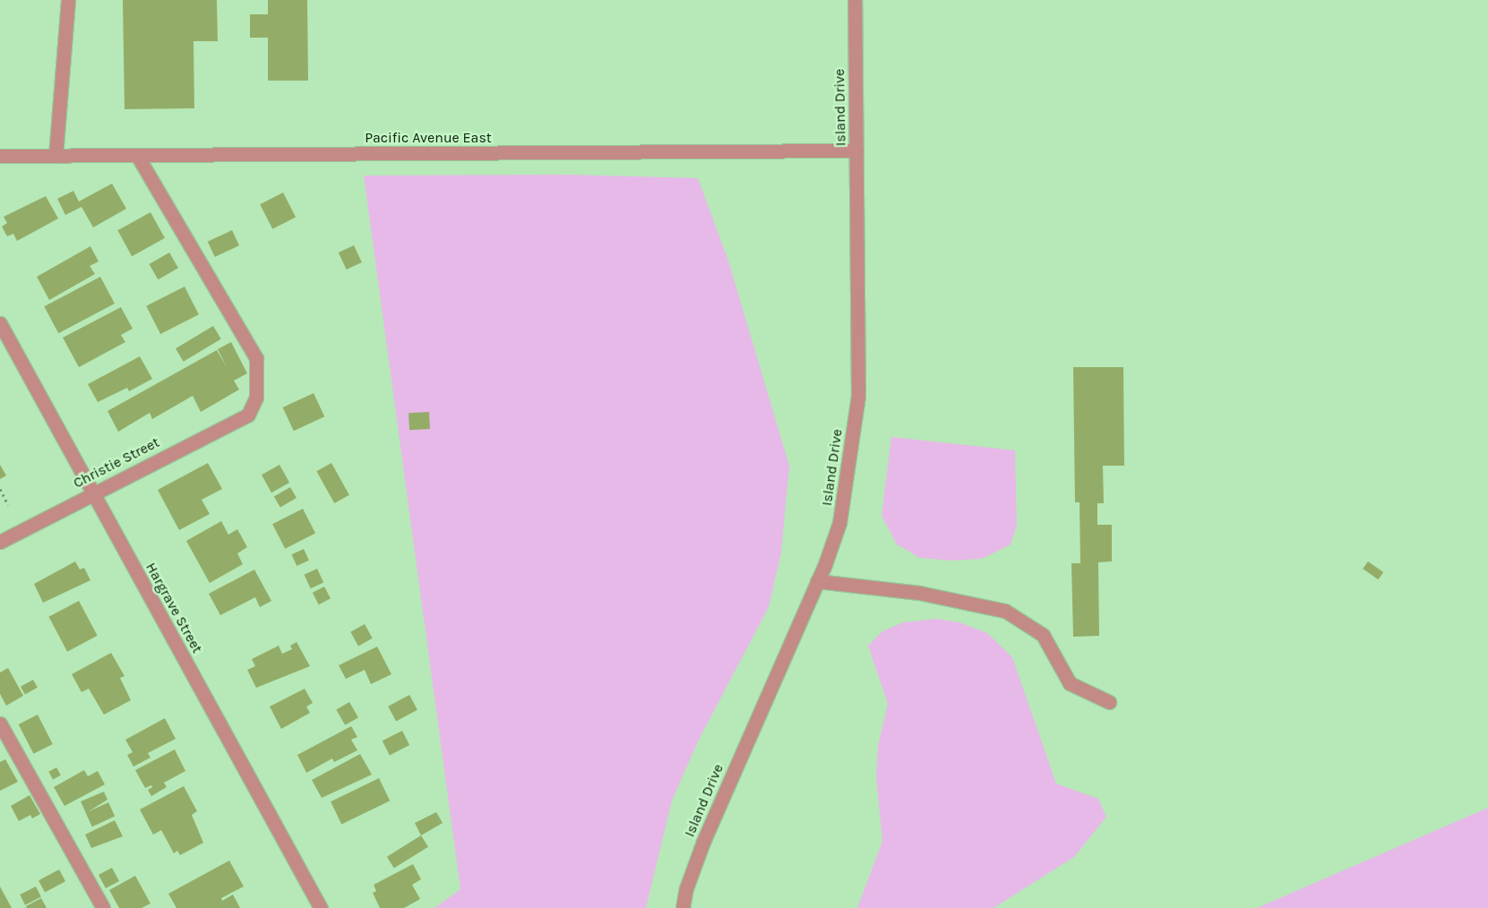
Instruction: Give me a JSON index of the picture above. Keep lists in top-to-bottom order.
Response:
{
  "streets": {
    "street": [
      "Island Drive",
      "Pacific Avenue East",
      "Christie Street",
      "Hargrave Street"
    ]
  },
  "crossings": [
    ["Island Drive", "Pacific Avenue East"],
    ["Pacific Avenue East", "Christie Street"],
    ["Christie Street", "Hargrave Street"]
  ]
}
